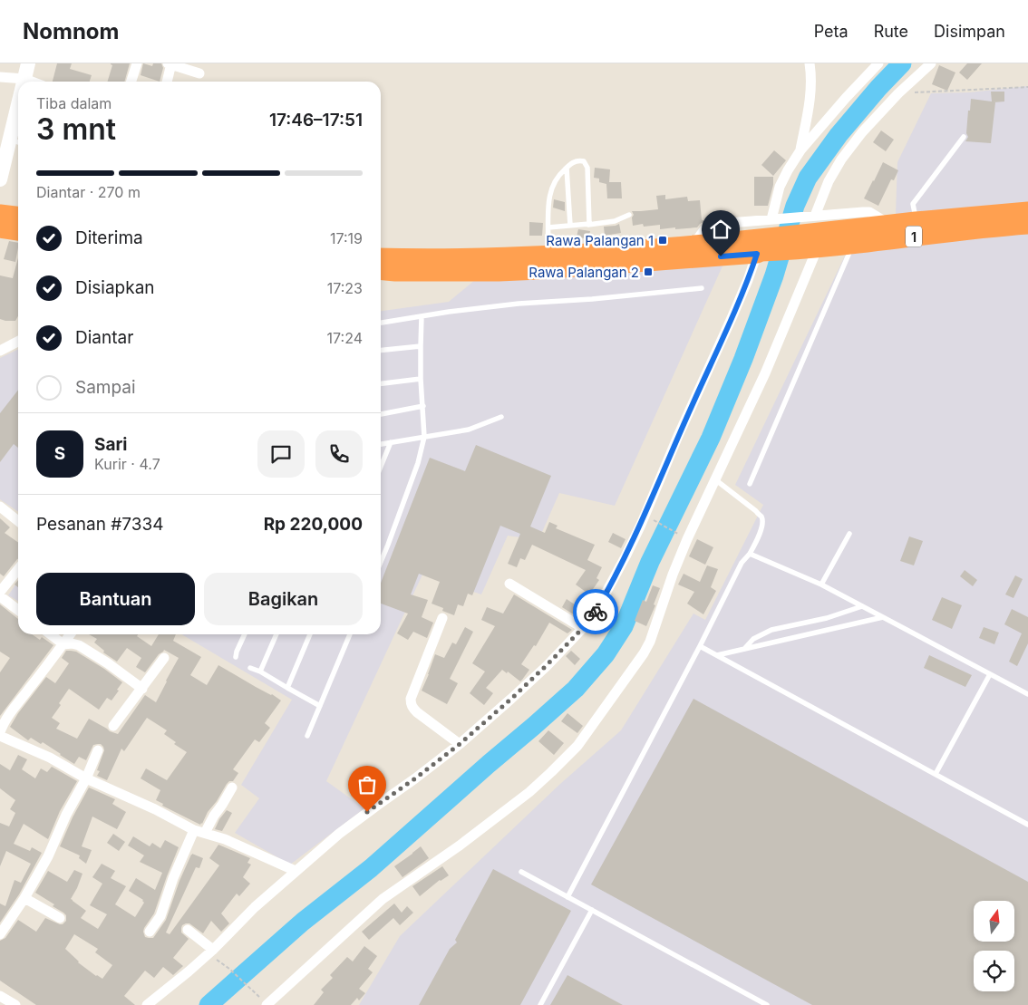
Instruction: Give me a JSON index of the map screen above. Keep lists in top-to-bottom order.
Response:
{
  "streets": {
    "highway": ["1"]
  },
  "places": {
    "transit": ["Rawa Palangan 1", "Rawa Palangan 2"]
  },
  "north": "top",
  "page": {
    "header": "Nomnom",
    "nav": ["Peta", "Rute", "Disimpan"],
    "heading": ["3 mnt", "Tiba dalam", "17:46–17:51"],
    "panel": [
      "Sari",
      "Kurir · 4.7",
      "Pesanan #7334",
      "Rp 220,000"
    ],
    "bar": "Diantar · 270 m",
    "list": [
      ["Diterima", "17:19"],
      ["Disiapkan", "17:23"],
      ["Diantar", "17:24"],
      "Sampai"
    ],
    "round": "S",
    "buttons": ["Bantuan", "Bagikan"]
  }
}
